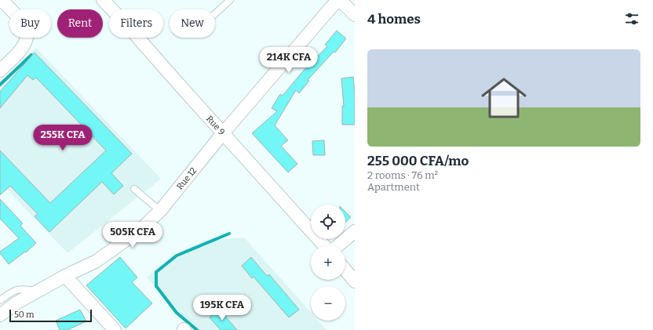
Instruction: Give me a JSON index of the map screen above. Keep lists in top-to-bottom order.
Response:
{
  "streets": {
    "street": ["Rue 9", "Rue 12"]
  },
  "crossings": [
    ["Rue 9", "Rue 12"]
  ],
  "scale_bar": "50 m",
  "page": {
    "heading": "4 homes",
    "chip": [
      "Buy",
      "Rent",
      "Filters",
      "New"
    ],
    "list": [
      {
        "name": "255 000 CFA/mo",
        "note": "2 rooms · 76 m² · Apartment"
      }
    ],
    "price": [
      "214K CFA",
      "255K CFA",
      "505K CFA",
      "195K CFA"
    ],
    "map_buttons": ["+", "−"],
    "scale": "50 m"
  }
}
